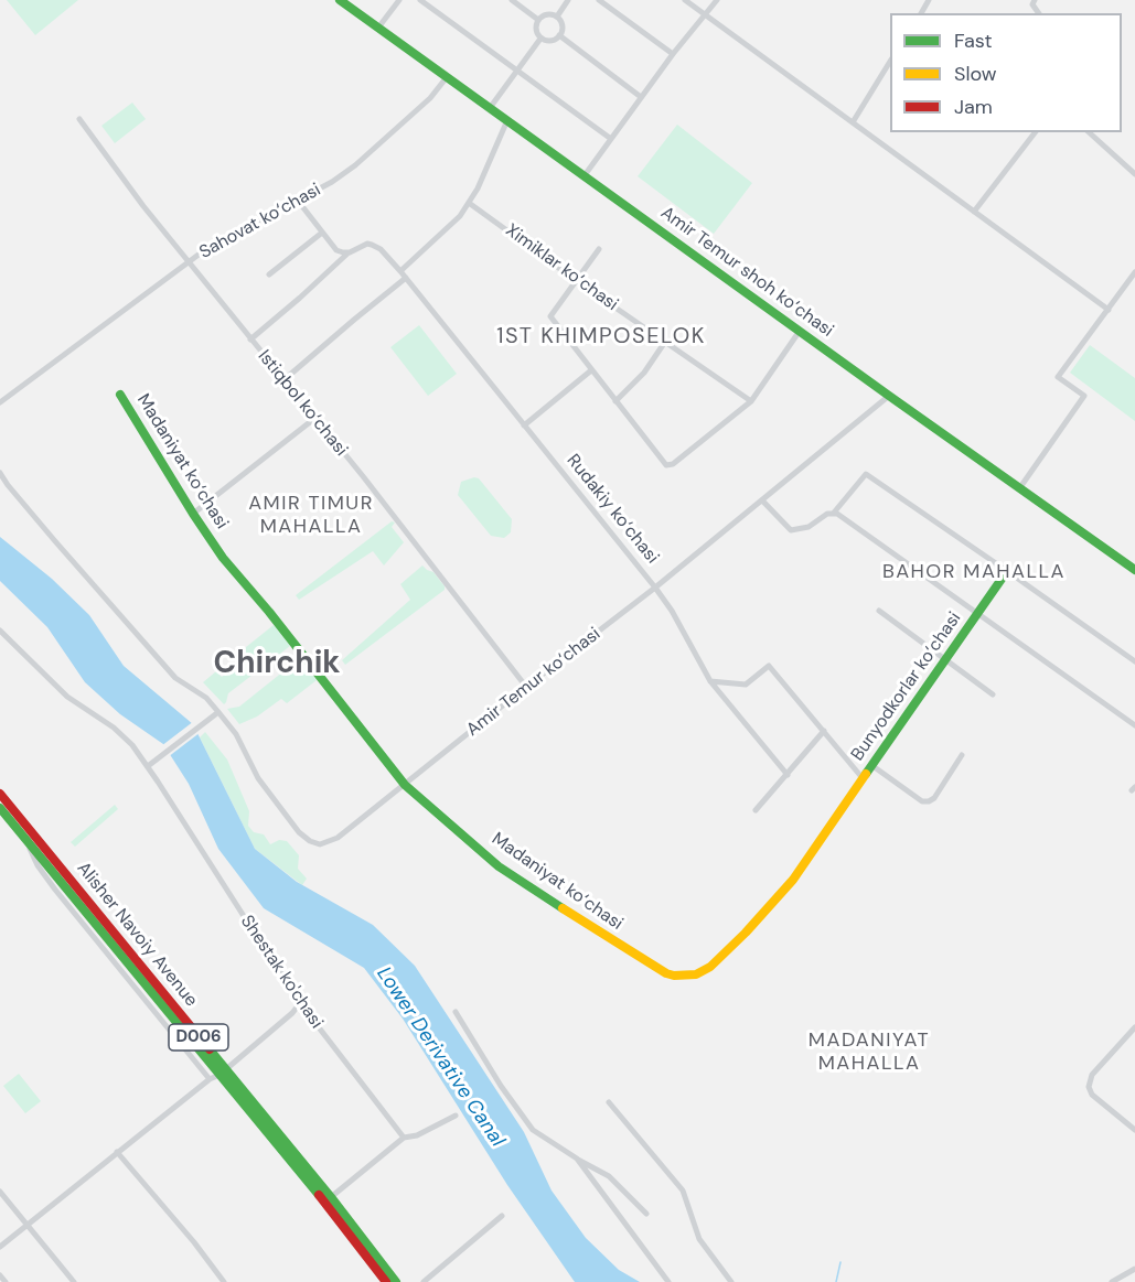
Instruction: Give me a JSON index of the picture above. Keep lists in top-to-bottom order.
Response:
{
  "streets": {
    "main road": [
      "Amir Temur shoh ko‘chasi",
      "Madaniyat ko‘chasi",
      "Bunyodkorlar ko‘chasi",
      "Alisher Navoiy Avenue",
      "D006"
    ],
    "street": [
      "Sahovat ko‘chasi",
      "Ximiklar ko‘chasi",
      "Istiqbol ko‘chasi",
      "Rudakiy ko‘chasi",
      "Amir Temur ko‘chasi",
      "Shestak ko'chasi"
    ]
  },
  "crossings": [
    ["Sahovat ko‘chasi", "Amir Temur shoh ko‘chasi"],
    ["Sahovat ko‘chasi", "Istiqbol ko‘chasi"],
    ["Amir Temur shoh ko‘chasi", "Amir Temur ko‘chasi"],
    ["Istiqbol ko‘chasi", "Amir Temur ko‘chasi"],
    ["Madaniyat ko‘chasi", "Amir Temur ko‘chasi"],
    ["Madaniyat ko‘chasi", "Bunyodkorlar ko‘chasi"],
    ["Rudakiy ko‘chasi", "Amir Temur ko‘chasi"]
  ],
  "districts": [
    "1ST KHIMPOSELOK",
    "AMIR TIMUR MAHALLA",
    "BAHOR MAHALLA",
    "Chirchik",
    "MADANIYAT MAHALLA"
  ],
  "water": ["Lower Derivative Canal"],
  "legend": ["Fast", "Slow", "Jam"]
}
